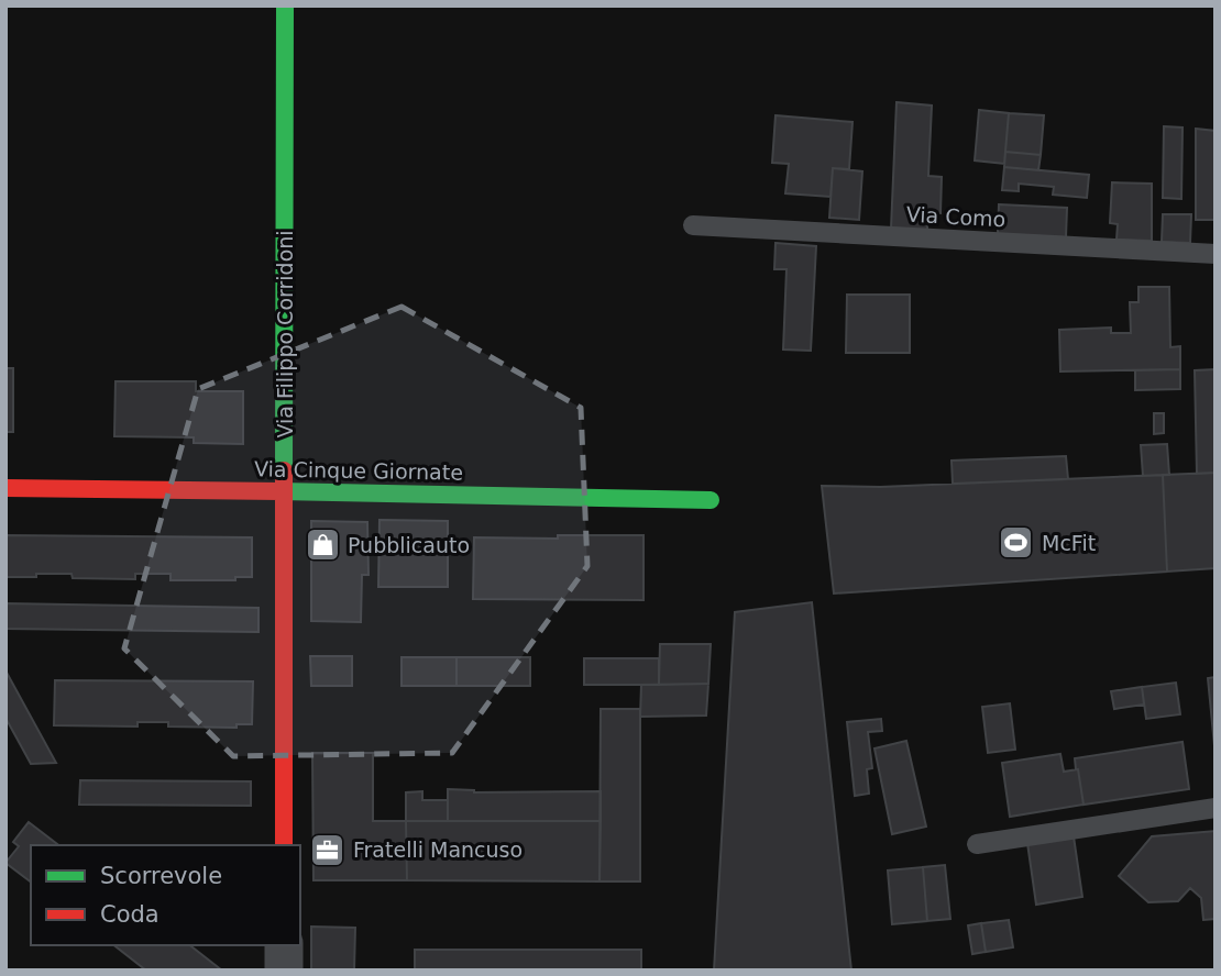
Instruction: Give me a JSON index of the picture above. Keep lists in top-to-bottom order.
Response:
{
  "streets": {
    "street": ["Via Filippo Corridoni", "Via Cinque Giornate"],
    "lane": ["Via Como"]
  },
  "crossings": [
    ["Via Filippo Corridoni", "Via Cinque Giornate"]
  ],
  "places": {
    "sports": ["McFit"],
    "shop": ["Pubblicauto"],
    "office": ["Fratelli Mancuso"]
  },
  "legend": ["Scorrevole", "Coda"]
}
